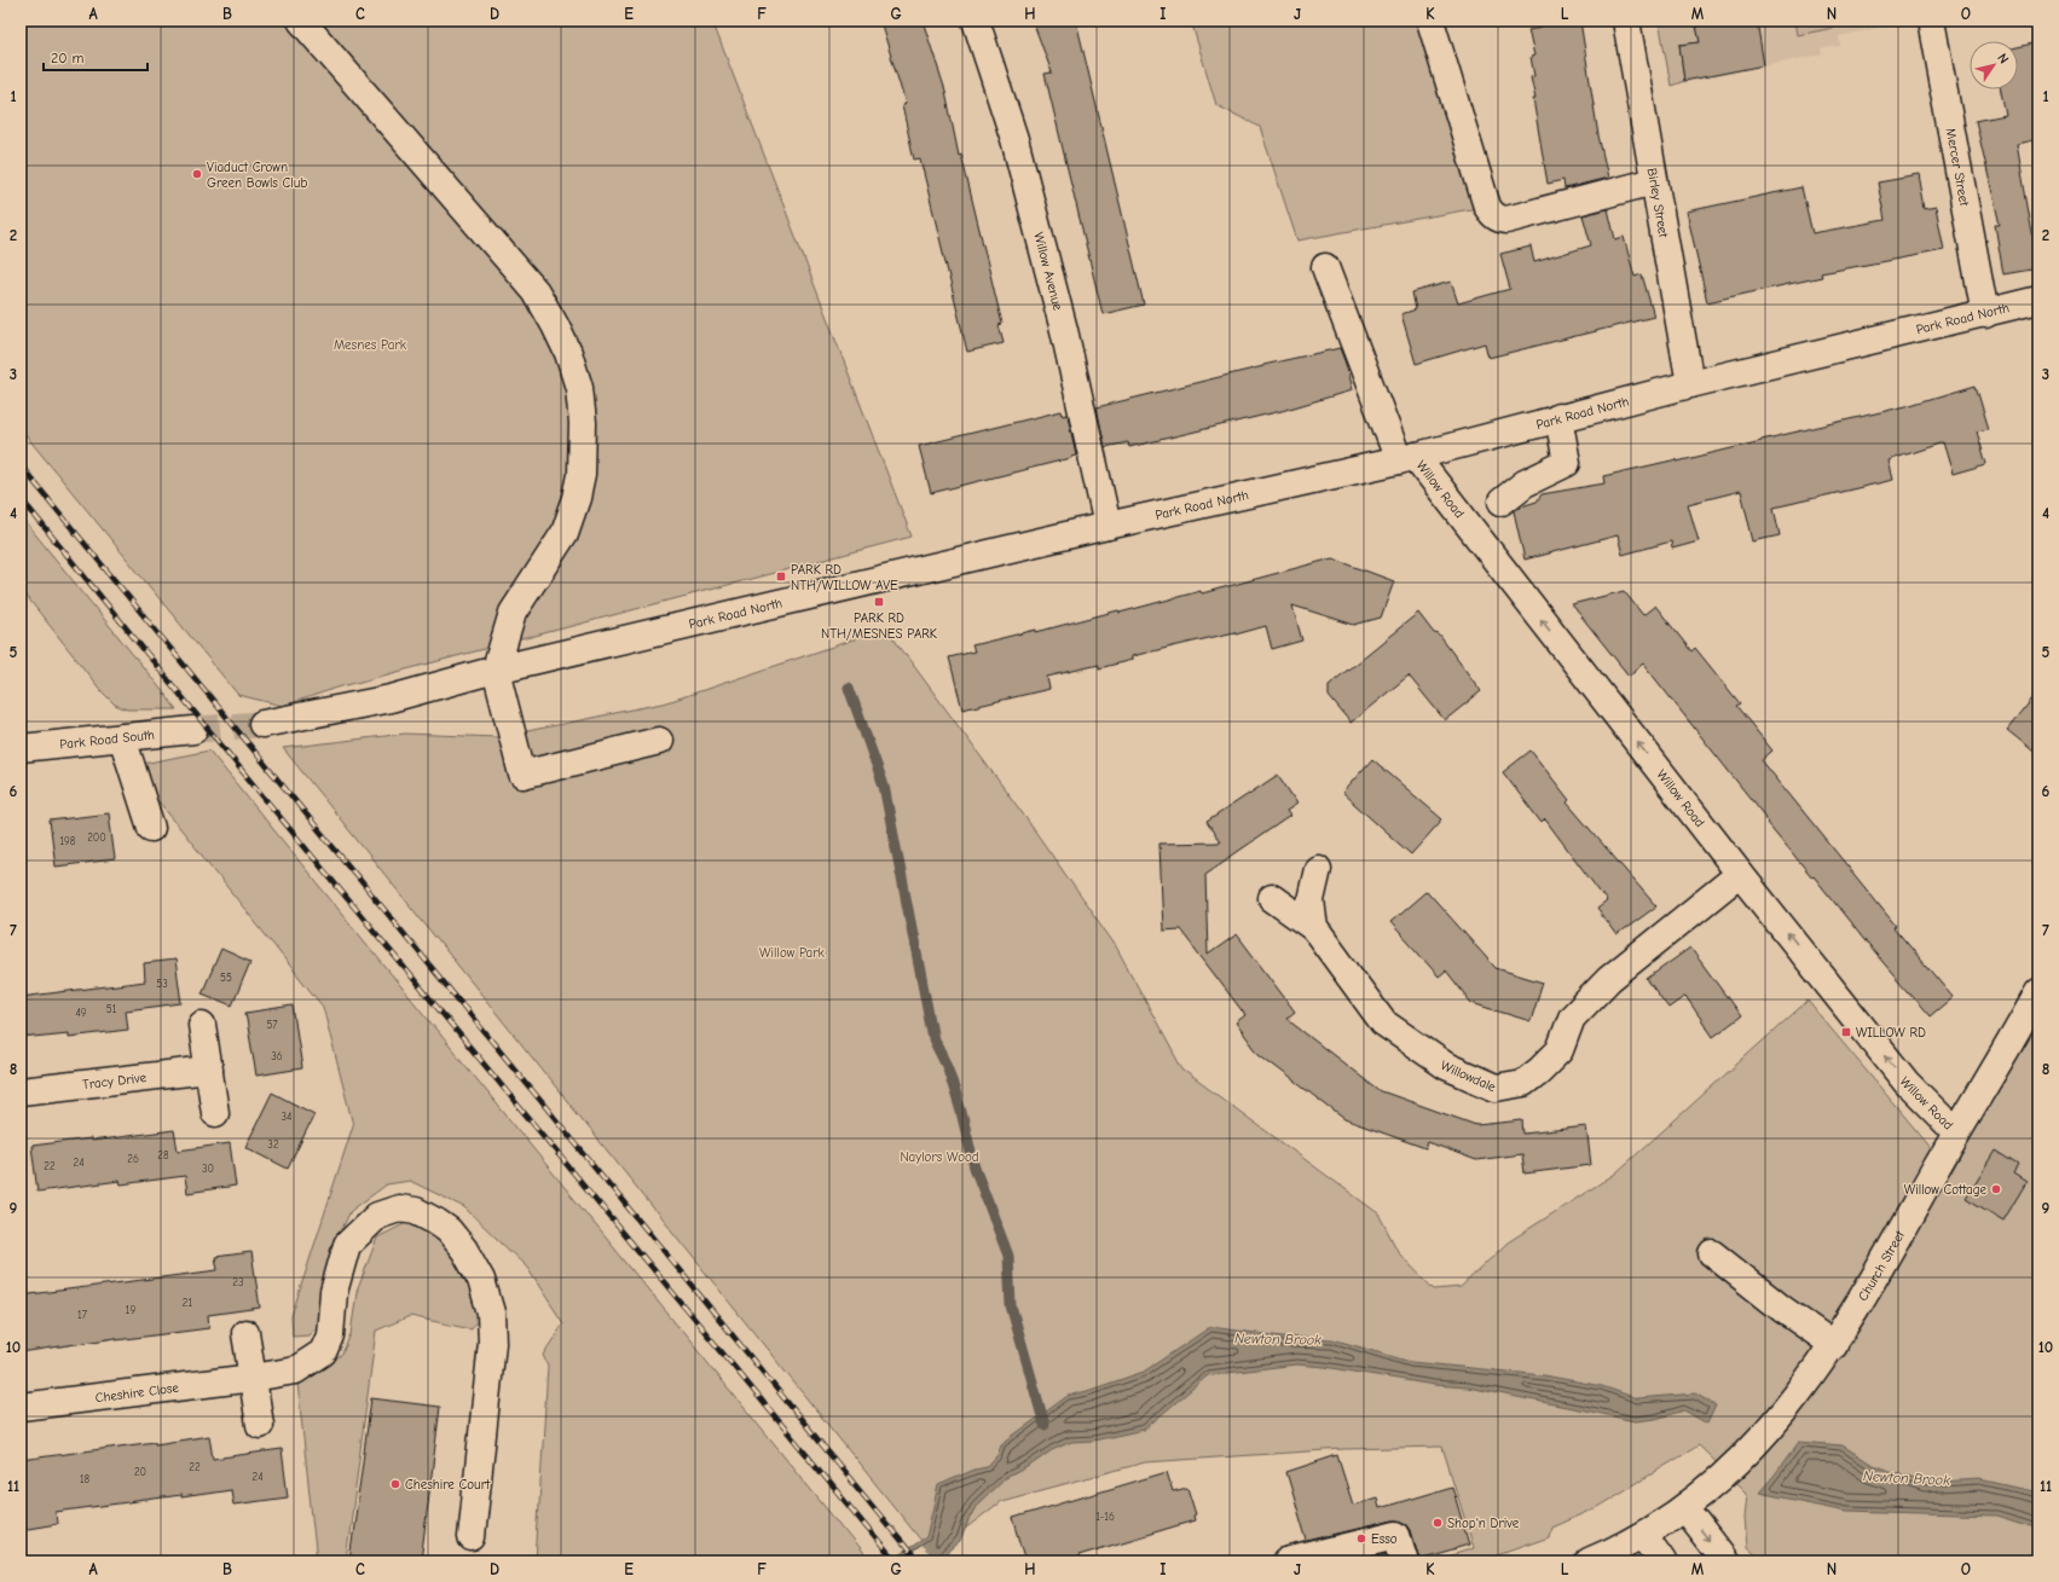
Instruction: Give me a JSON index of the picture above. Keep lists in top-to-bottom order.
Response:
{
  "streets": {
    "street": [
      "Mercer Street",
      "Birley Street",
      "Willow Avenue",
      "Park Road North",
      "Willow Road",
      "Park Road South",
      "Willowdale",
      "Tracy Drive",
      "Church Street",
      "Cheshire Close"
    ]
  },
  "crossings": [
    ["Mercer Street", "Park Road North"],
    ["Birley Street", "Park Road North"],
    ["Willow Avenue", "Park Road North"],
    ["Park Road North", "Willow Road"],
    ["Willow Road", "Willowdale"],
    ["Willow Road", "Church Street"]
  ],
  "one_way": ["Willow Road"],
  "water": ["Newton Brook"],
  "parks": ["Mesnes Park", "Willow Park", "Naylors Wood"],
  "places": {
    "other": [
      "Viaduct Crown Green Bowls Club",
      "Willow Cottage",
      "Cheshire Court",
      "Shop'n Drive",
      "Esso"
    ],
    "transit": ["PARK RD NTH/WILLOW AVE", "PARK RD NTH/MESNES PARK", "WILLOW RD"]
  },
  "house_numbers": [
    "200",
    "198",
    "55",
    "53",
    "51",
    "49",
    "57",
    "36",
    "34",
    "32",
    "28",
    "26",
    "24",
    "22",
    "30",
    "23",
    "21",
    "19",
    "17",
    "22",
    "20",
    "24",
    "18",
    "1-16"
  ],
  "scale_bar": "20 m",
  "north": "top right",
  "grid": {
    "columns": [
      "A",
      "B",
      "C",
      "D",
      "E",
      "F",
      "G",
      "H",
      "I",
      "J",
      "K",
      "L",
      "M",
      "N",
      "O"
    ],
    "rows": [
      "1",
      "2",
      "3",
      "4",
      "5",
      "6",
      "7",
      "8",
      "9",
      "10",
      "11"
    ]
  }
}
